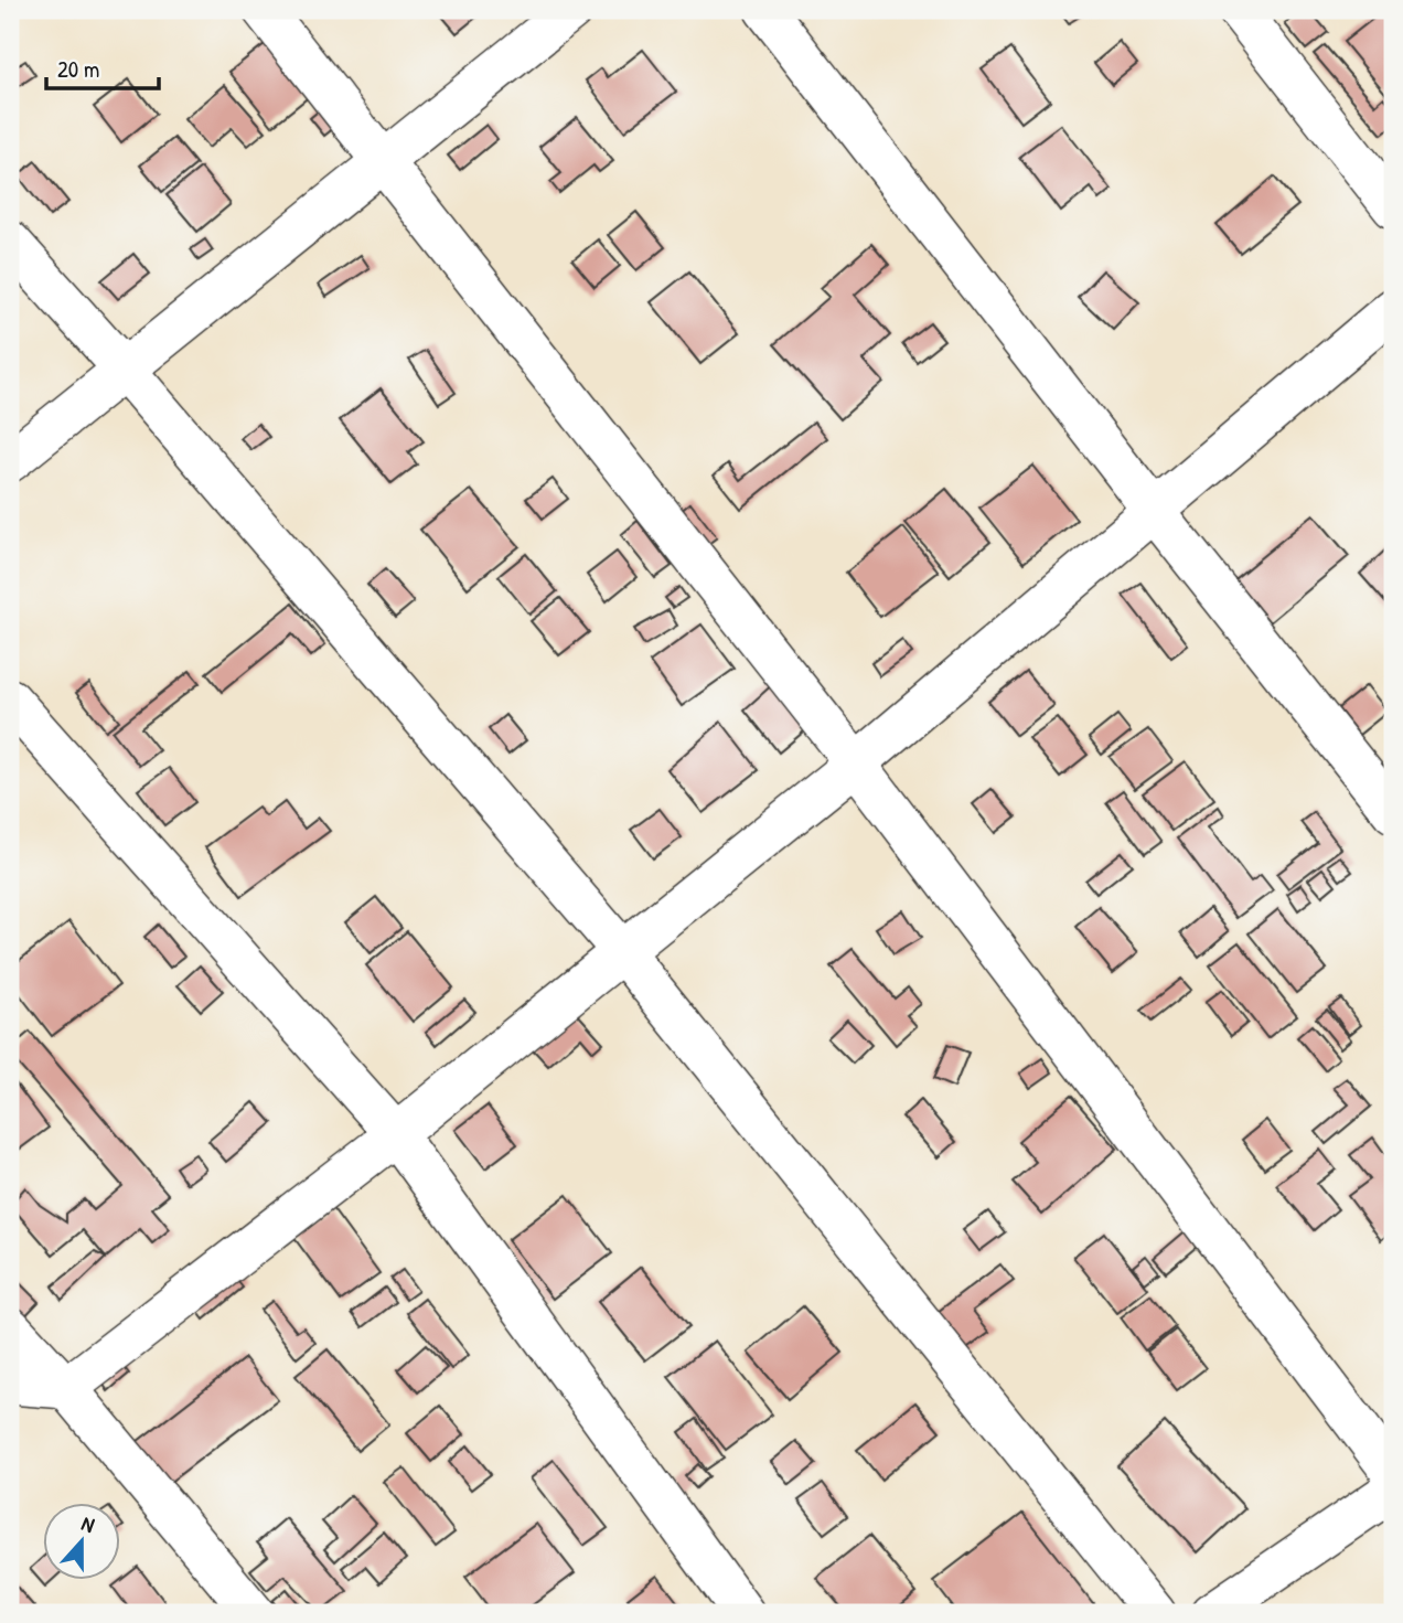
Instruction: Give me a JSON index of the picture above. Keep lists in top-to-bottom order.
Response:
{
  "scale_bar": "20 m",
  "north": "top"
}
